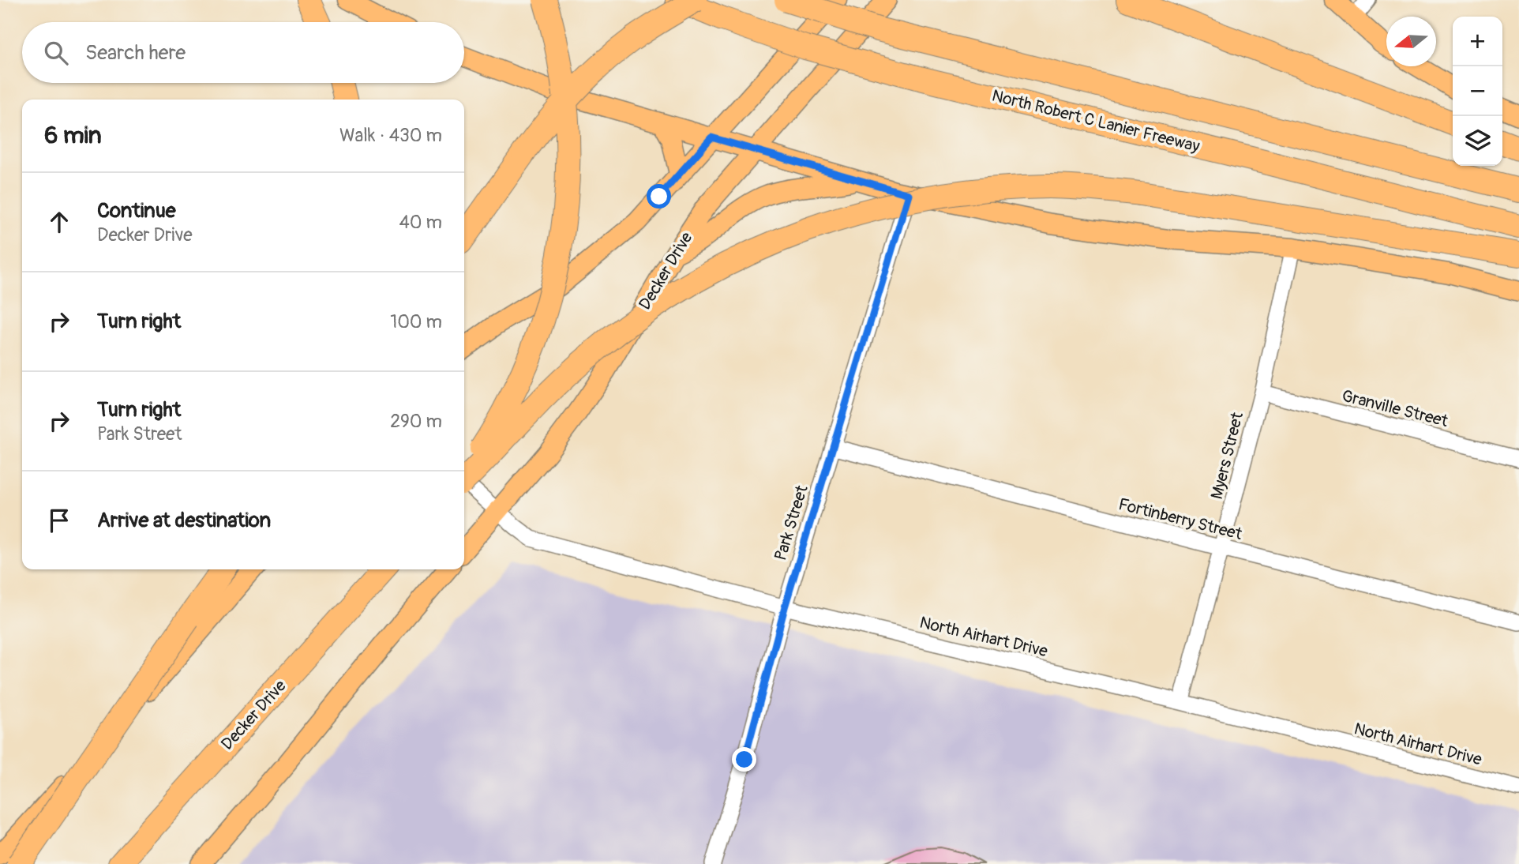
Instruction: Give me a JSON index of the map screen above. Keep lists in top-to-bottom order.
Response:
{
  "streets": {
    "highway": ["North Robert C Lanier Freeway", "Decker Drive"],
    "street": [
      "Granville Street",
      "Myers Street",
      "Fortinberry Street",
      "Park Street",
      "North Airhart Drive"
    ]
  },
  "crossings": [
    ["Decker Drive", "North Airhart Drive"],
    ["Granville Street", "Myers Street"],
    ["Myers Street", "Fortinberry Street"],
    ["Myers Street", "North Airhart Drive"],
    ["Fortinberry Street", "Park Street"],
    ["Park Street", "North Airhart Drive"]
  ],
  "north": "left",
  "page": {
    "map_buttons": ["+", "−"],
    "search": "Search here",
    "heading": ["6 min", "Walk · 430 m"],
    "list": [
      ["Continue", "Decker Drive", "40 m"],
      ["Turn right", "100 m"],
      ["Turn right", "Park Street", "290 m"],
      "Arrive at destination"
    ]
  }
}
